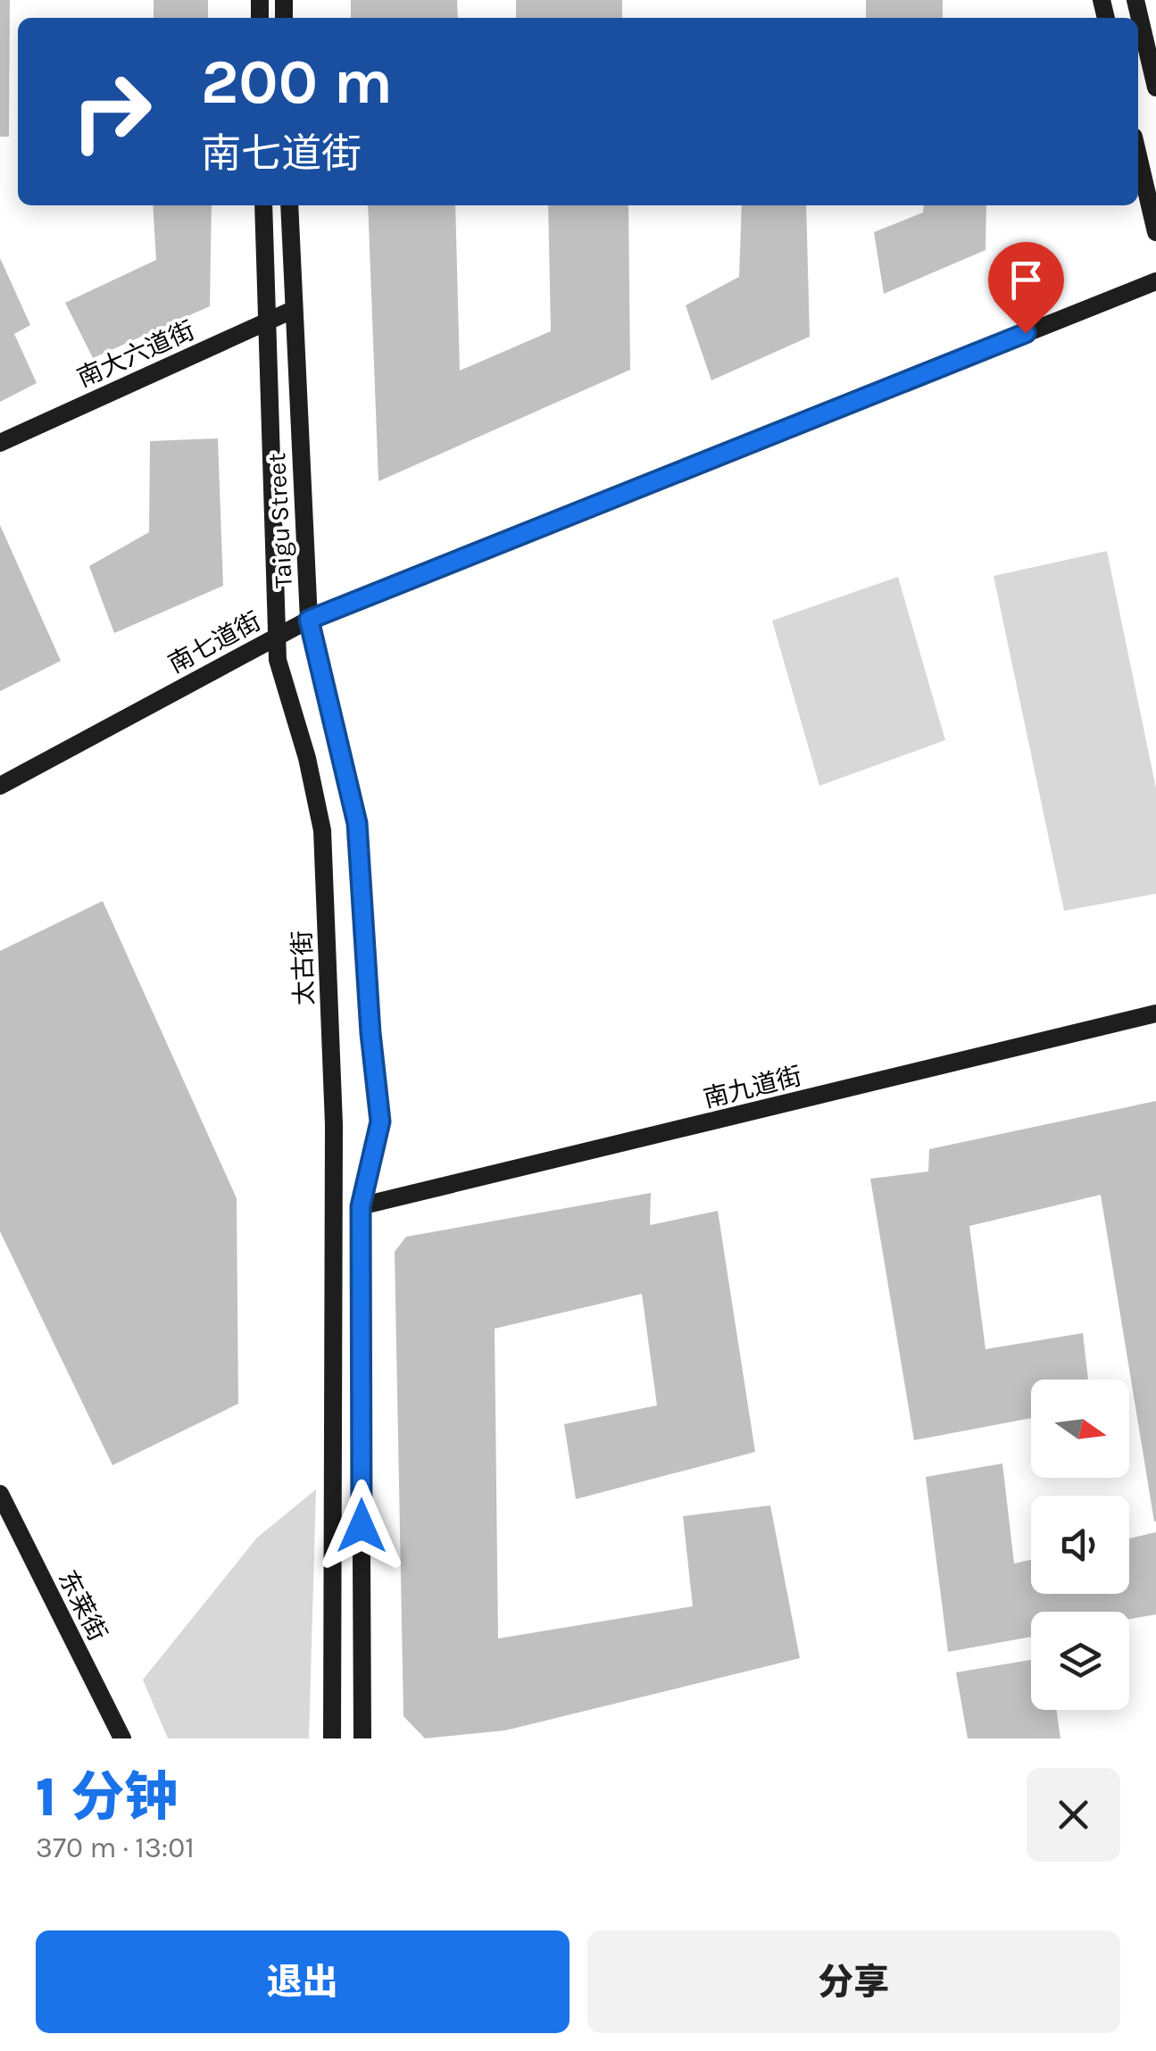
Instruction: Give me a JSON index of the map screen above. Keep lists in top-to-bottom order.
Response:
{
  "streets": {
    "main road": [
      "南大六道街",
      "Taigu Street",
      "南七道街",
      "太古街",
      "南九道街",
      "东莱街"
    ]
  },
  "crossings": [
    ["南大六道街", "Taigu Street"],
    ["南大六道街", "太古街"],
    ["Taigu Street", "南七道街"],
    ["Taigu Street", "南九道街"],
    ["南七道街", "太古街"]
  ],
  "north": "right",
  "page": {
    "turn": ["200 m", "南七道街"],
    "heading": ["1 分钟", "370 m · 13:01"],
    "buttons": ["退出", "分享"]
  }
}
